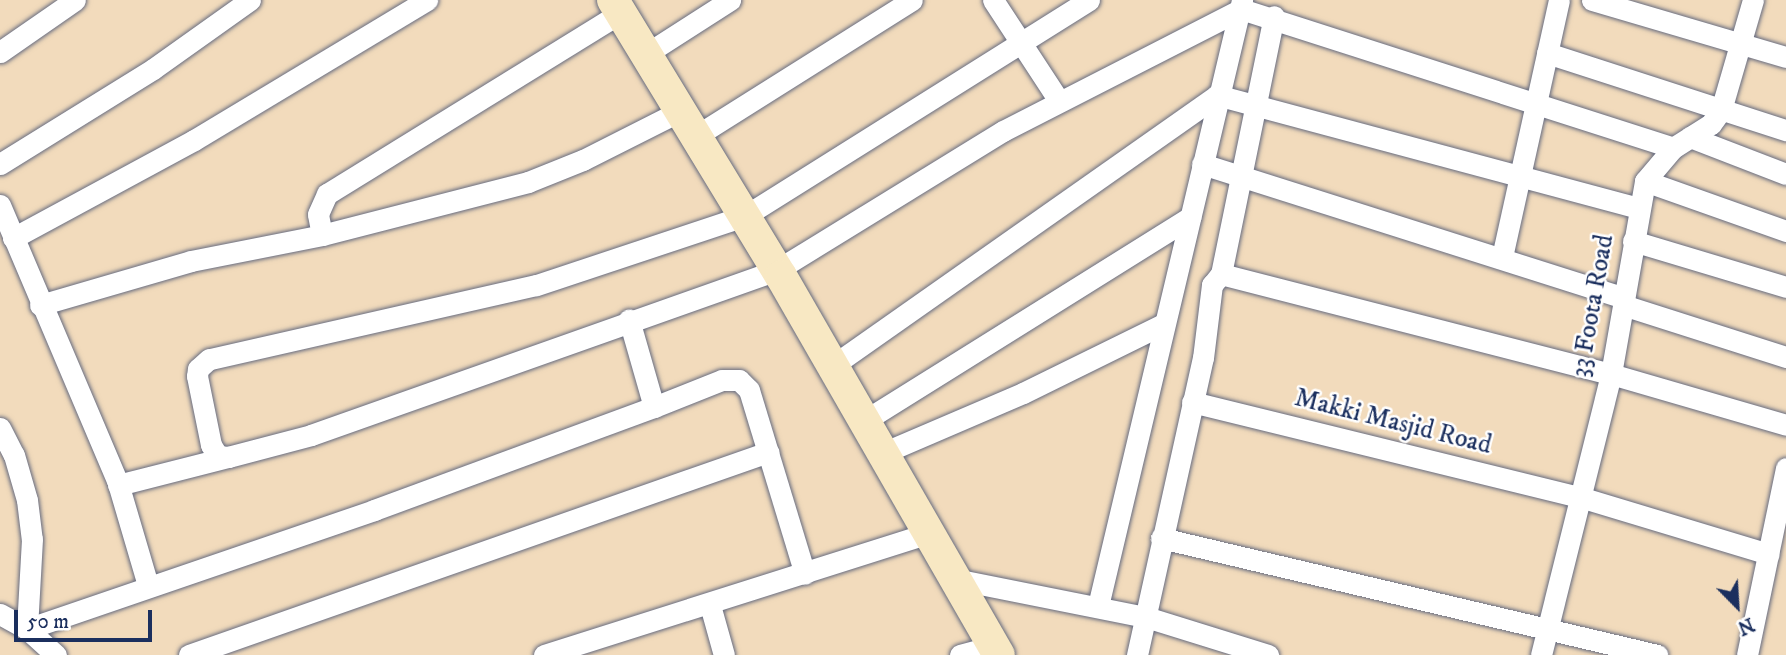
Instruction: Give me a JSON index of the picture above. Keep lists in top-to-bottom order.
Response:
{
  "streets": {
    "street": ["33 Foota Road", "Makki Masjid Road"]
  },
  "crossings": [
    ["33 Foota Road", "Makki Masjid Road"]
  ],
  "scale_bar": "50 m",
  "north": "bottom right"
}
